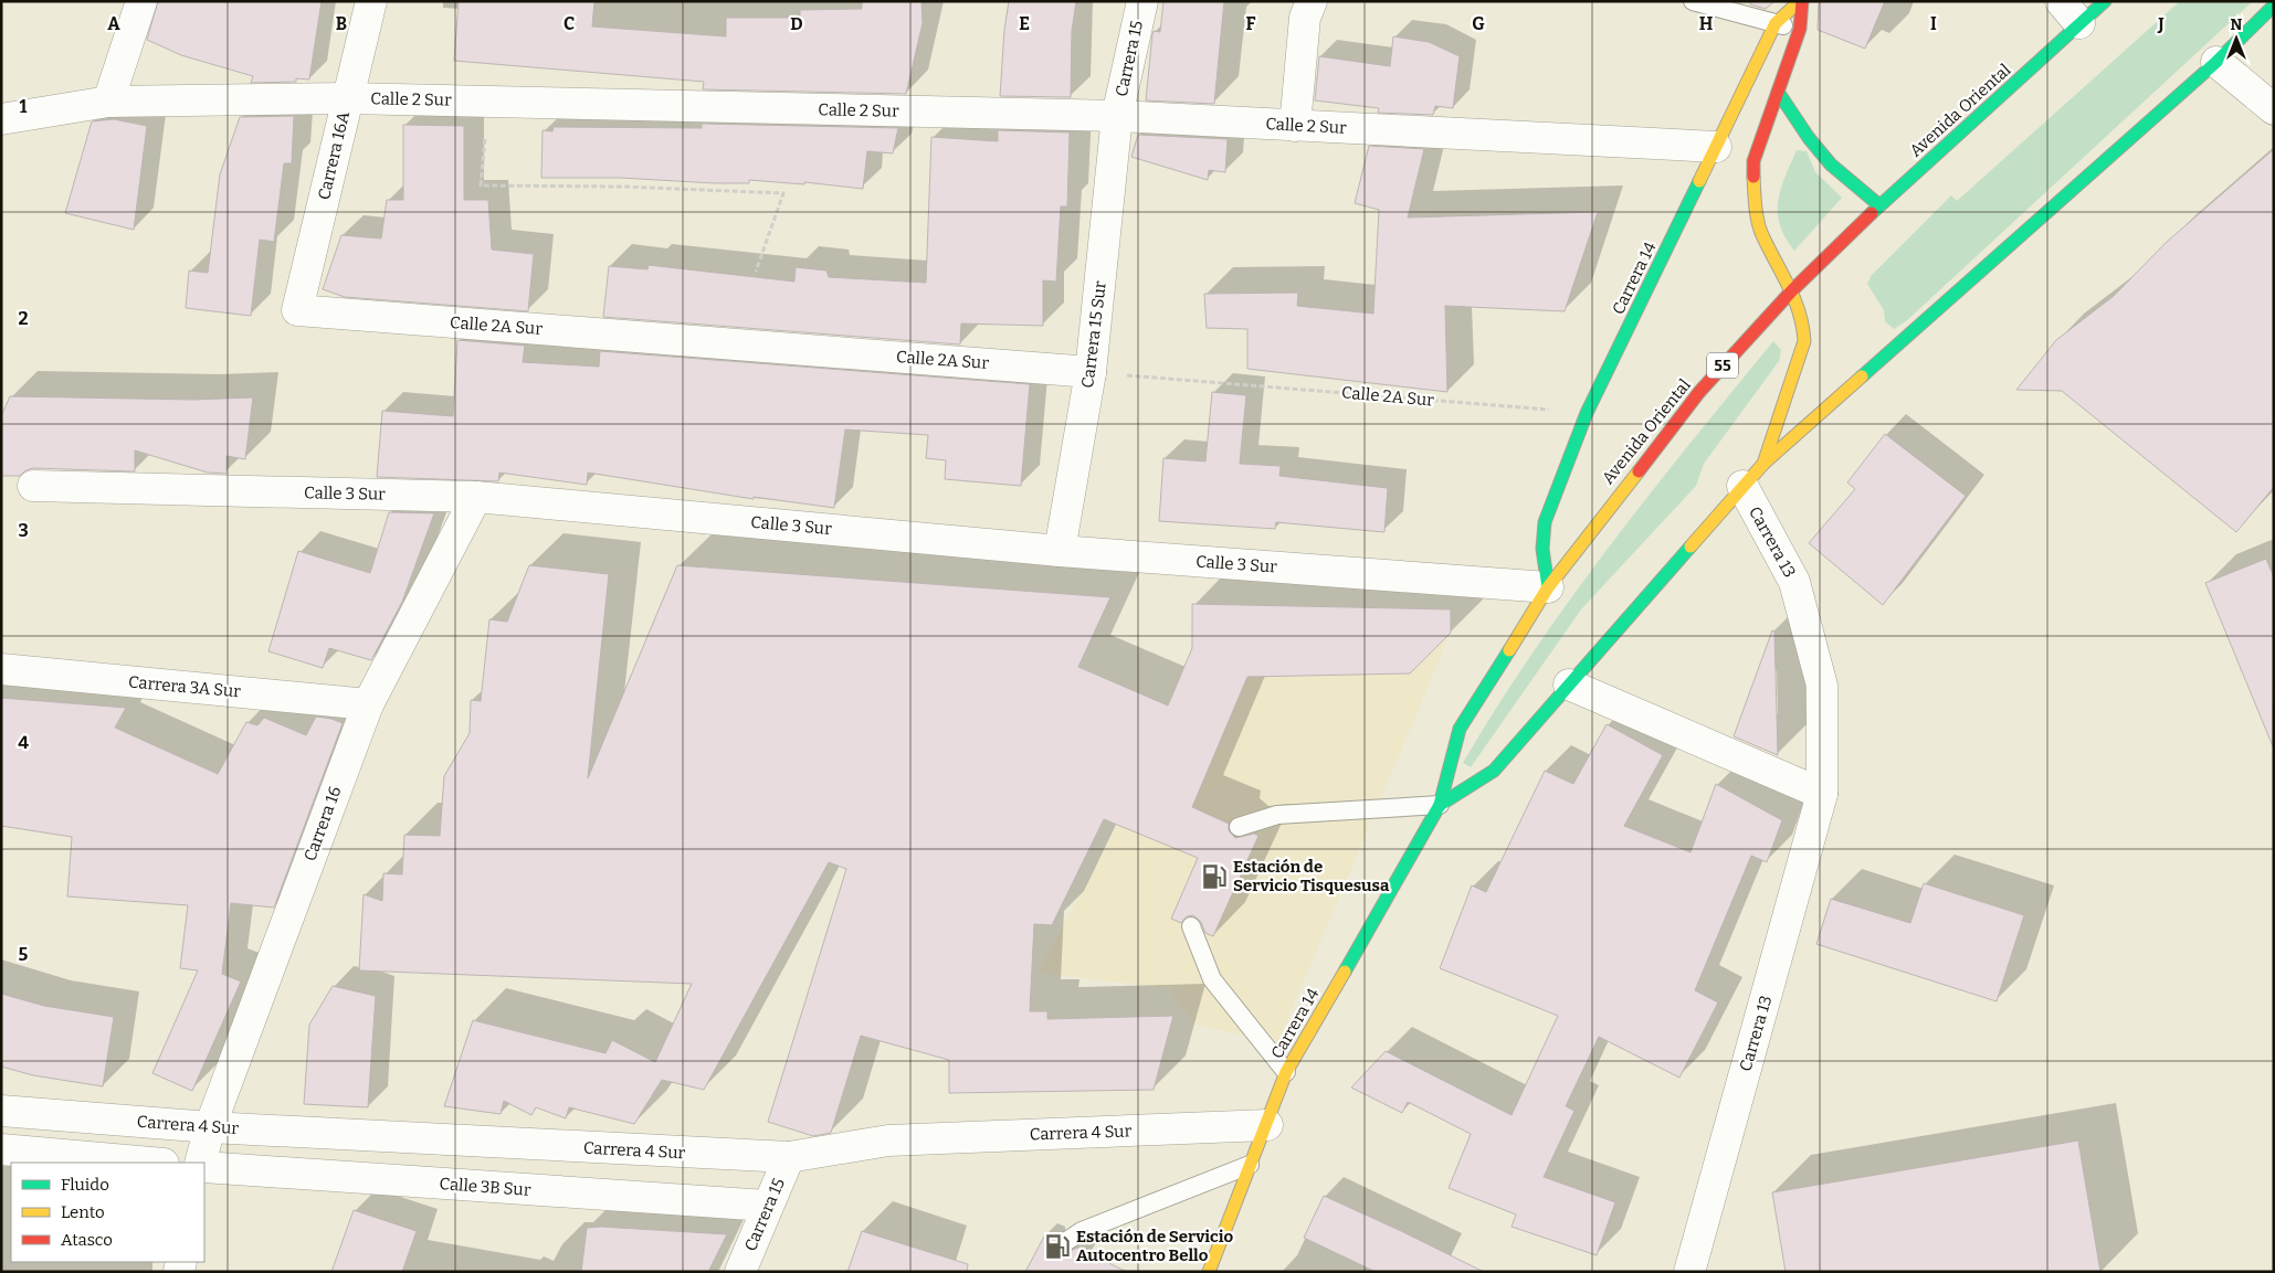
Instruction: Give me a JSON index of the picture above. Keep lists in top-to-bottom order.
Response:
{
  "streets": {
    "main road": ["Avenida Oriental", "Carrera 14", "55"],
    "street": [
      "Carrera 15",
      "Calle 2 Sur",
      "Carrera 16A",
      "Calle 2A Sur",
      "Carrera 15 Sur",
      "Calle 3 Sur",
      "Carrera 13",
      "Carrera 3A Sur",
      "Carrera 16",
      "Carrera 4 Sur",
      "Calle 3B Sur"
    ]
  },
  "crossings": [
    ["Carrera 15", "Calle 2 Sur"],
    ["Carrera 15", "Carrera 15 Sur"],
    ["Carrera 15", "Carrera 4 Sur"],
    ["Carrera 15", "Calle 3B Sur"],
    ["Calle 2 Sur", "Carrera 16A"],
    ["Calle 2 Sur", "Carrera 14"],
    ["Calle 2 Sur", "Carrera 15 Sur"],
    ["Avenida Oriental", "Carrera 14"],
    ["Avenida Oriental", "Calle 3 Sur"],
    ["Carrera 16A", "Calle 2A Sur"],
    ["Carrera 14", "Calle 2A Sur"],
    ["Carrera 14", "Calle 3 Sur"],
    ["Carrera 14", "Carrera 4 Sur"],
    ["Calle 2A Sur", "Carrera 15 Sur"],
    ["Carrera 15 Sur", "Calle 3 Sur"],
    ["Calle 3 Sur", "Carrera 16"],
    ["Carrera 3A Sur", "Carrera 16"],
    ["Carrera 16", "Carrera 4 Sur"]
  ],
  "places": {
    "fuel station": ["Estación de Servicio Tisquesusa", "Estación de Servicio Autocentro Bello"]
  },
  "legend": ["Fluido", "Lento", "Atasco"],
  "north": "top",
  "grid": {
    "columns": [
      "A",
      "B",
      "C",
      "D",
      "E",
      "F",
      "G",
      "H",
      "I",
      "J"
    ],
    "rows": [
      "1",
      "2",
      "3",
      "4",
      "5"
    ]
  }
}
